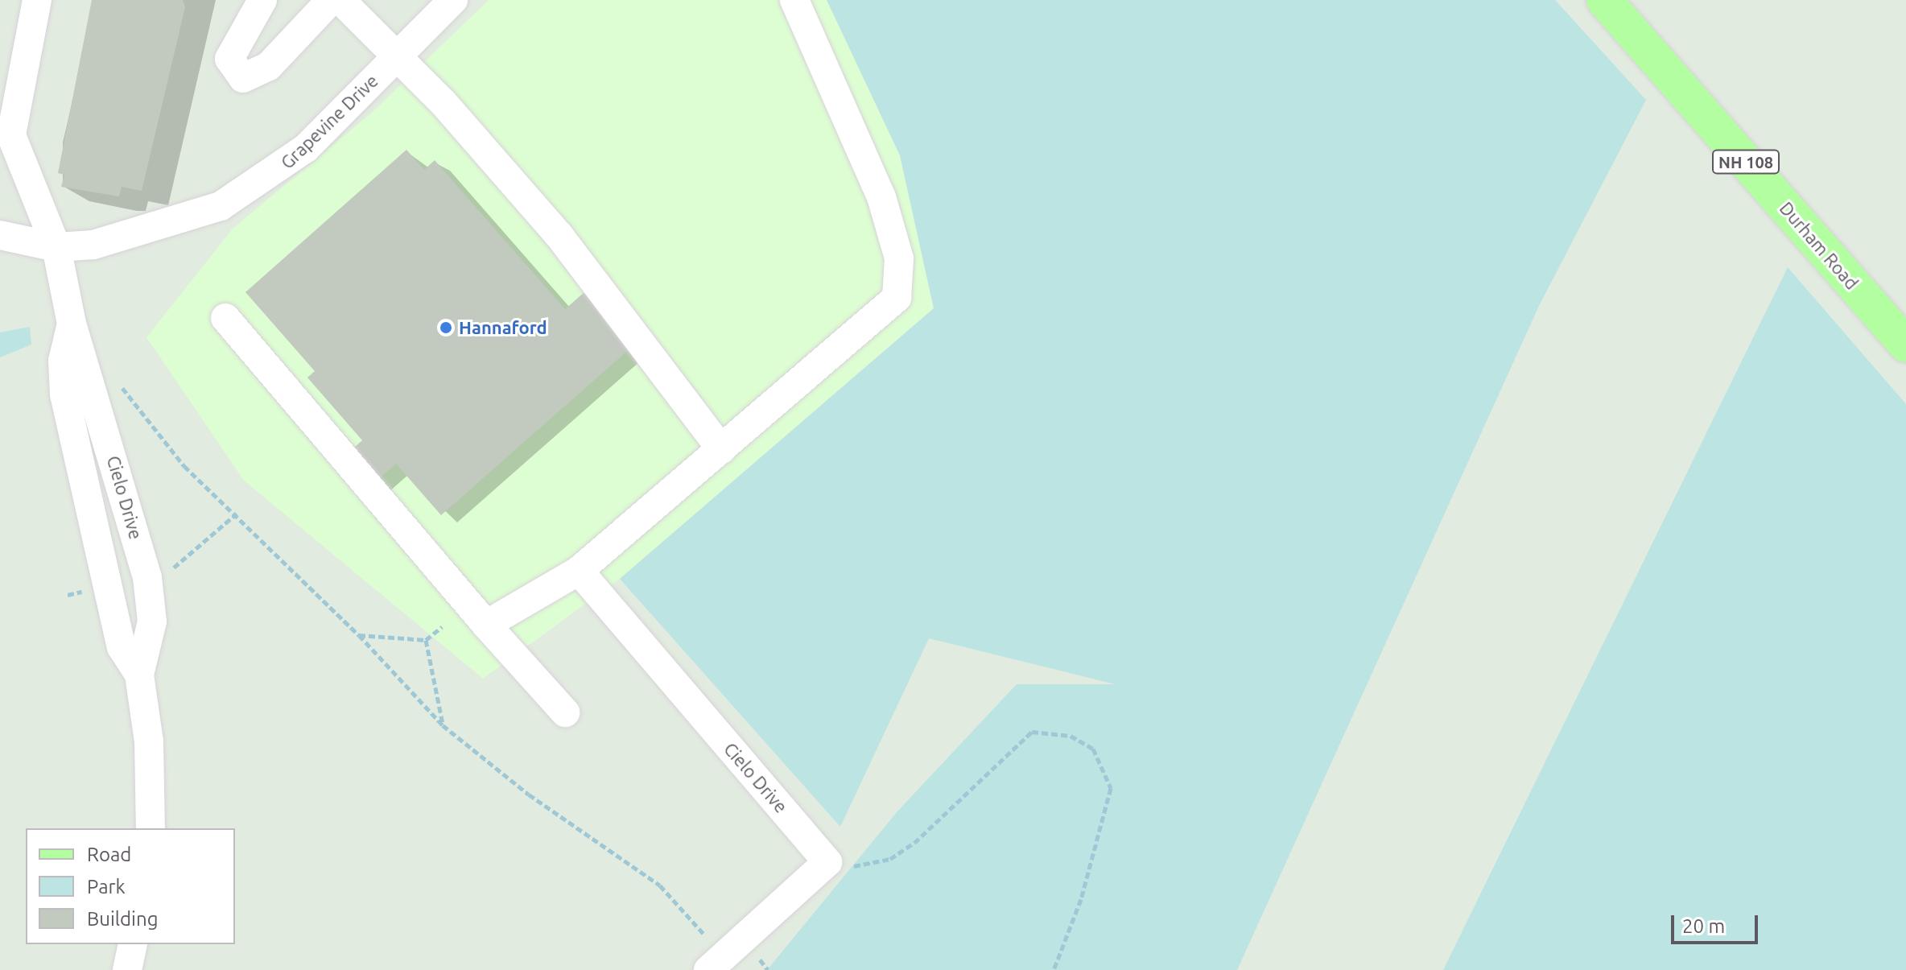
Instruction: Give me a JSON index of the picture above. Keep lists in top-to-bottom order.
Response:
{
  "streets": {
    "main road": ["NH 108", "Durham Road"],
    "street": ["Grapevine Drive", "Cielo Drive"]
  },
  "crossings": [
    ["Grapevine Drive", "Cielo Drive"]
  ],
  "places": ["Hannaford"],
  "legend": ["Road", "Park", "Building"],
  "scale_bar": "20 m"
}
